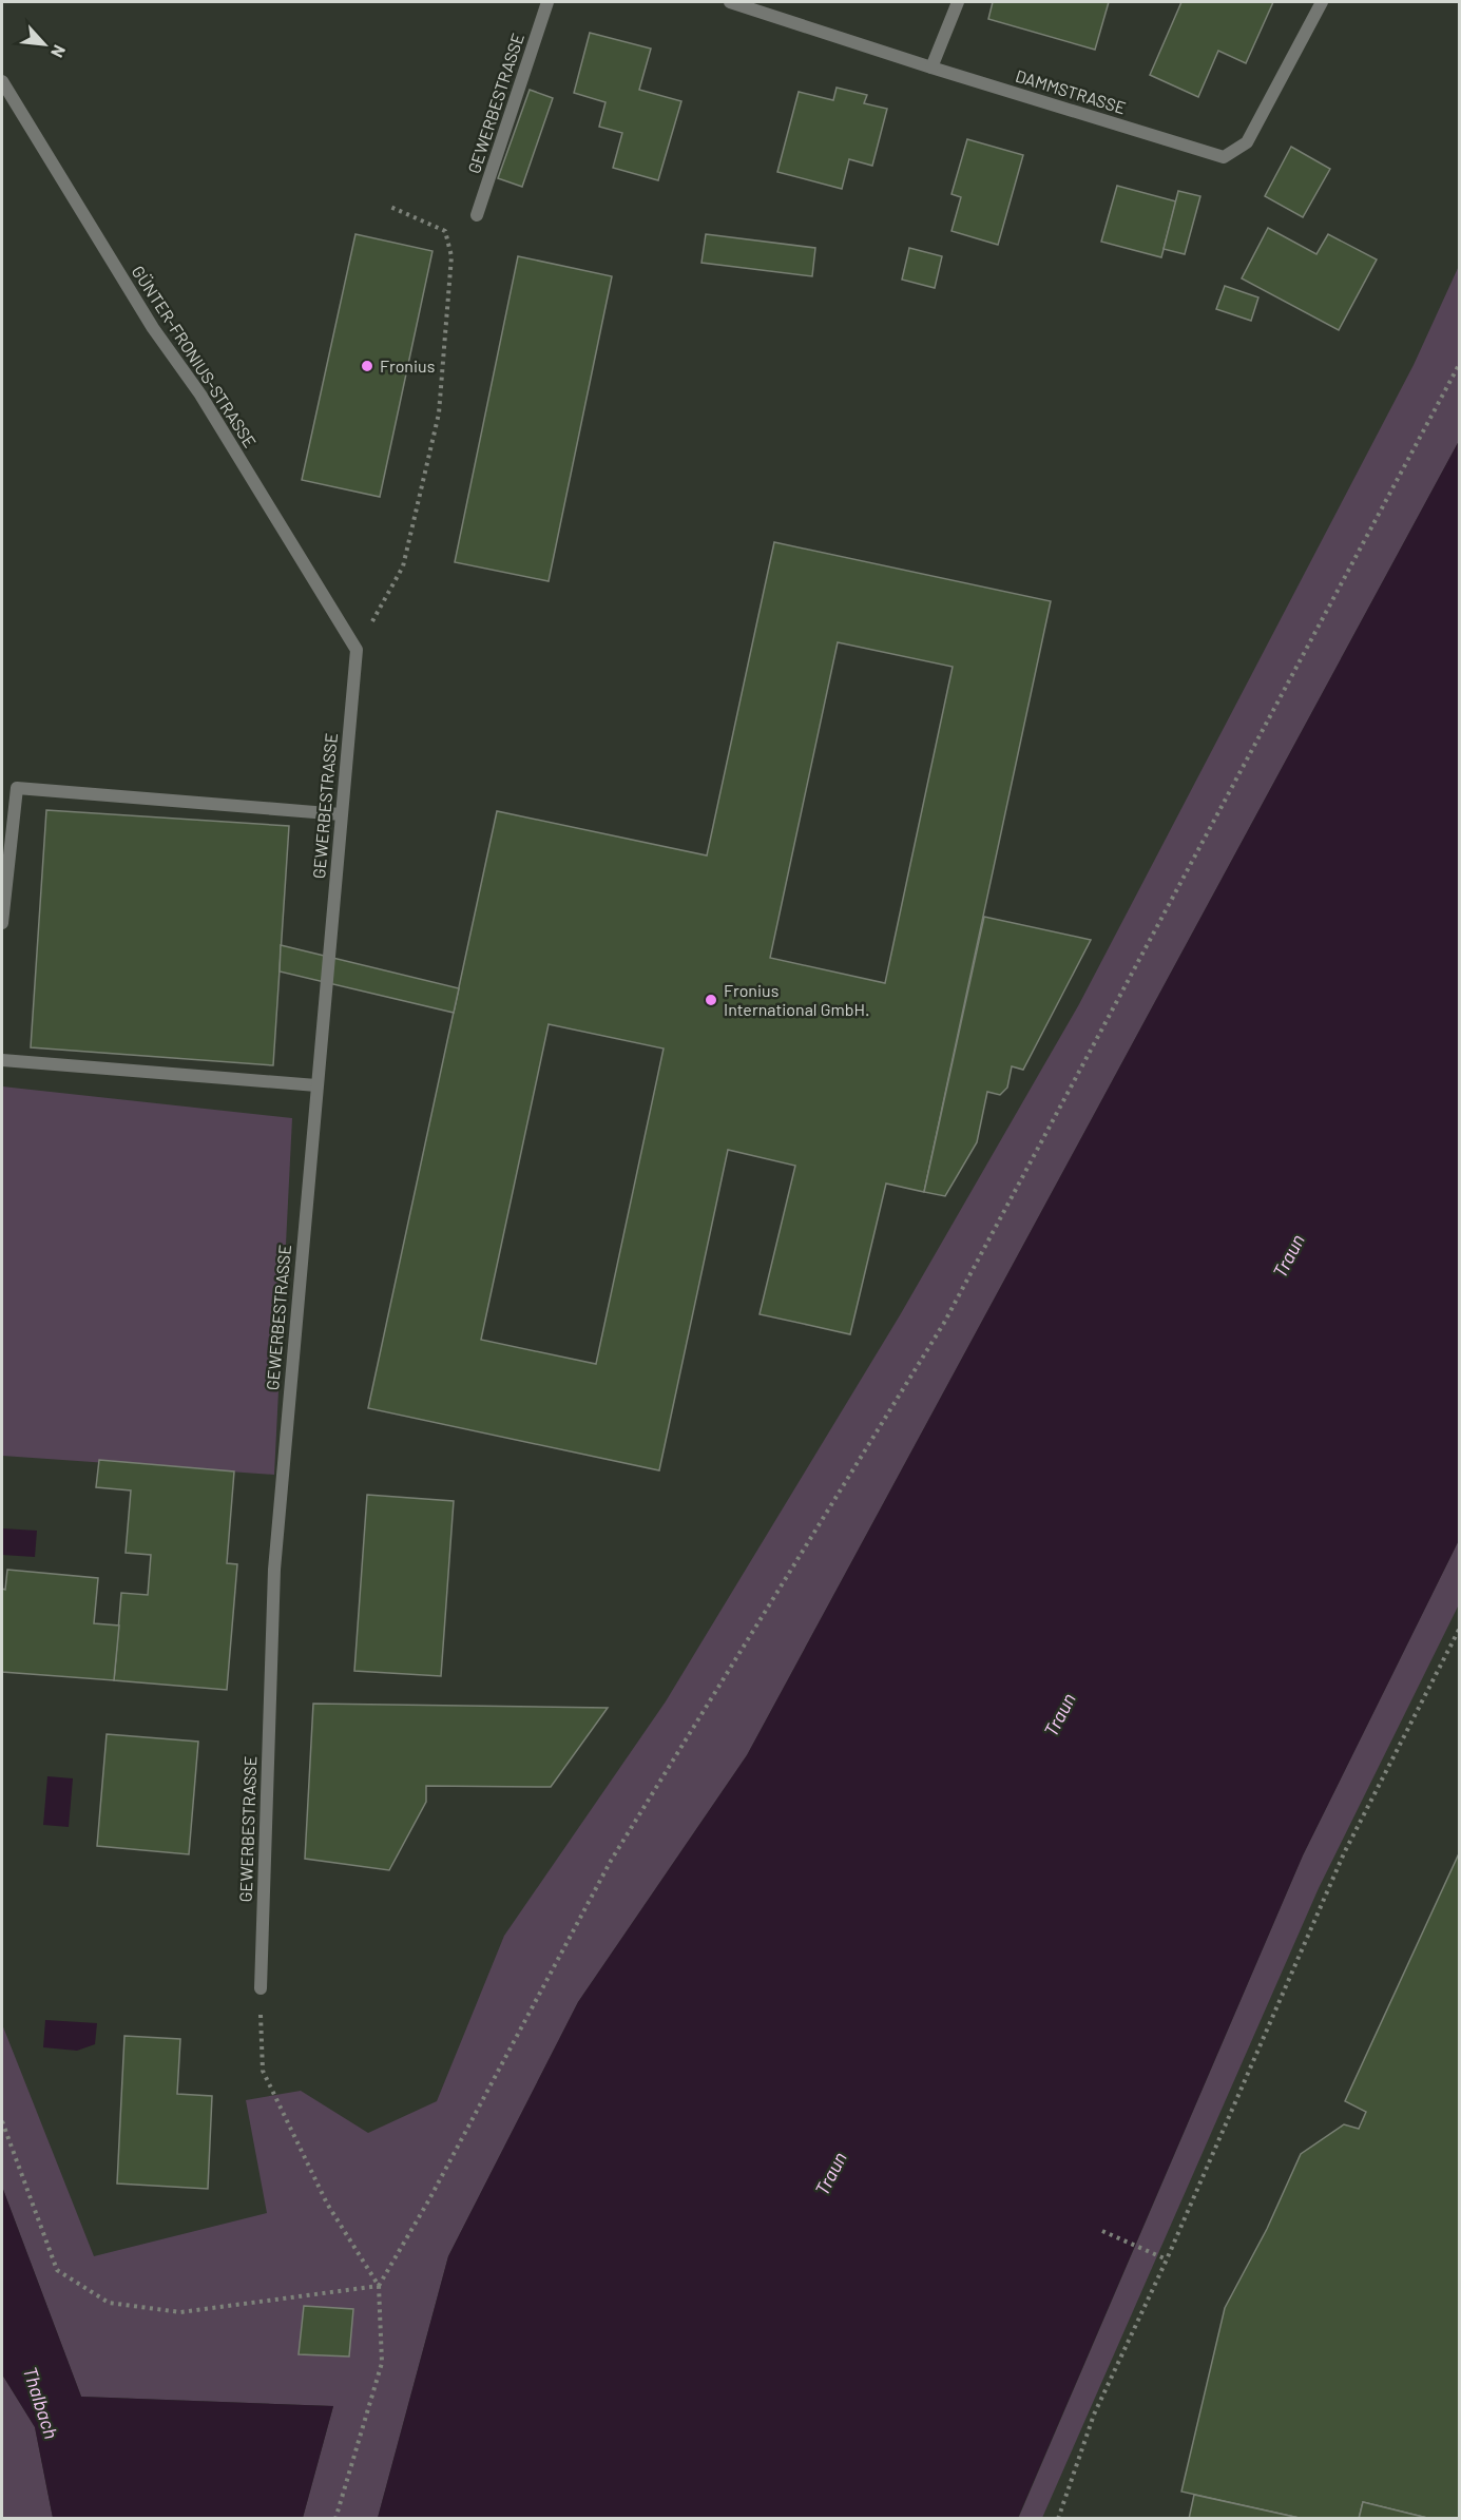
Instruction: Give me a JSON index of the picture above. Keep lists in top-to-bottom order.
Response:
{
  "streets": {
    "street": ["DAMMSTRASSE", "GEWERBESTRASSE", "GÜNTER-FRONIUS-STRASSE"]
  },
  "crossings": [
    ["GEWERBESTRASSE", "GÜNTER-FRONIUS-STRASSE"]
  ],
  "water": ["Traun", "Thalbach"],
  "places": ["Fronius", "Fronius International GmbH."],
  "north": "bottom right"
}
